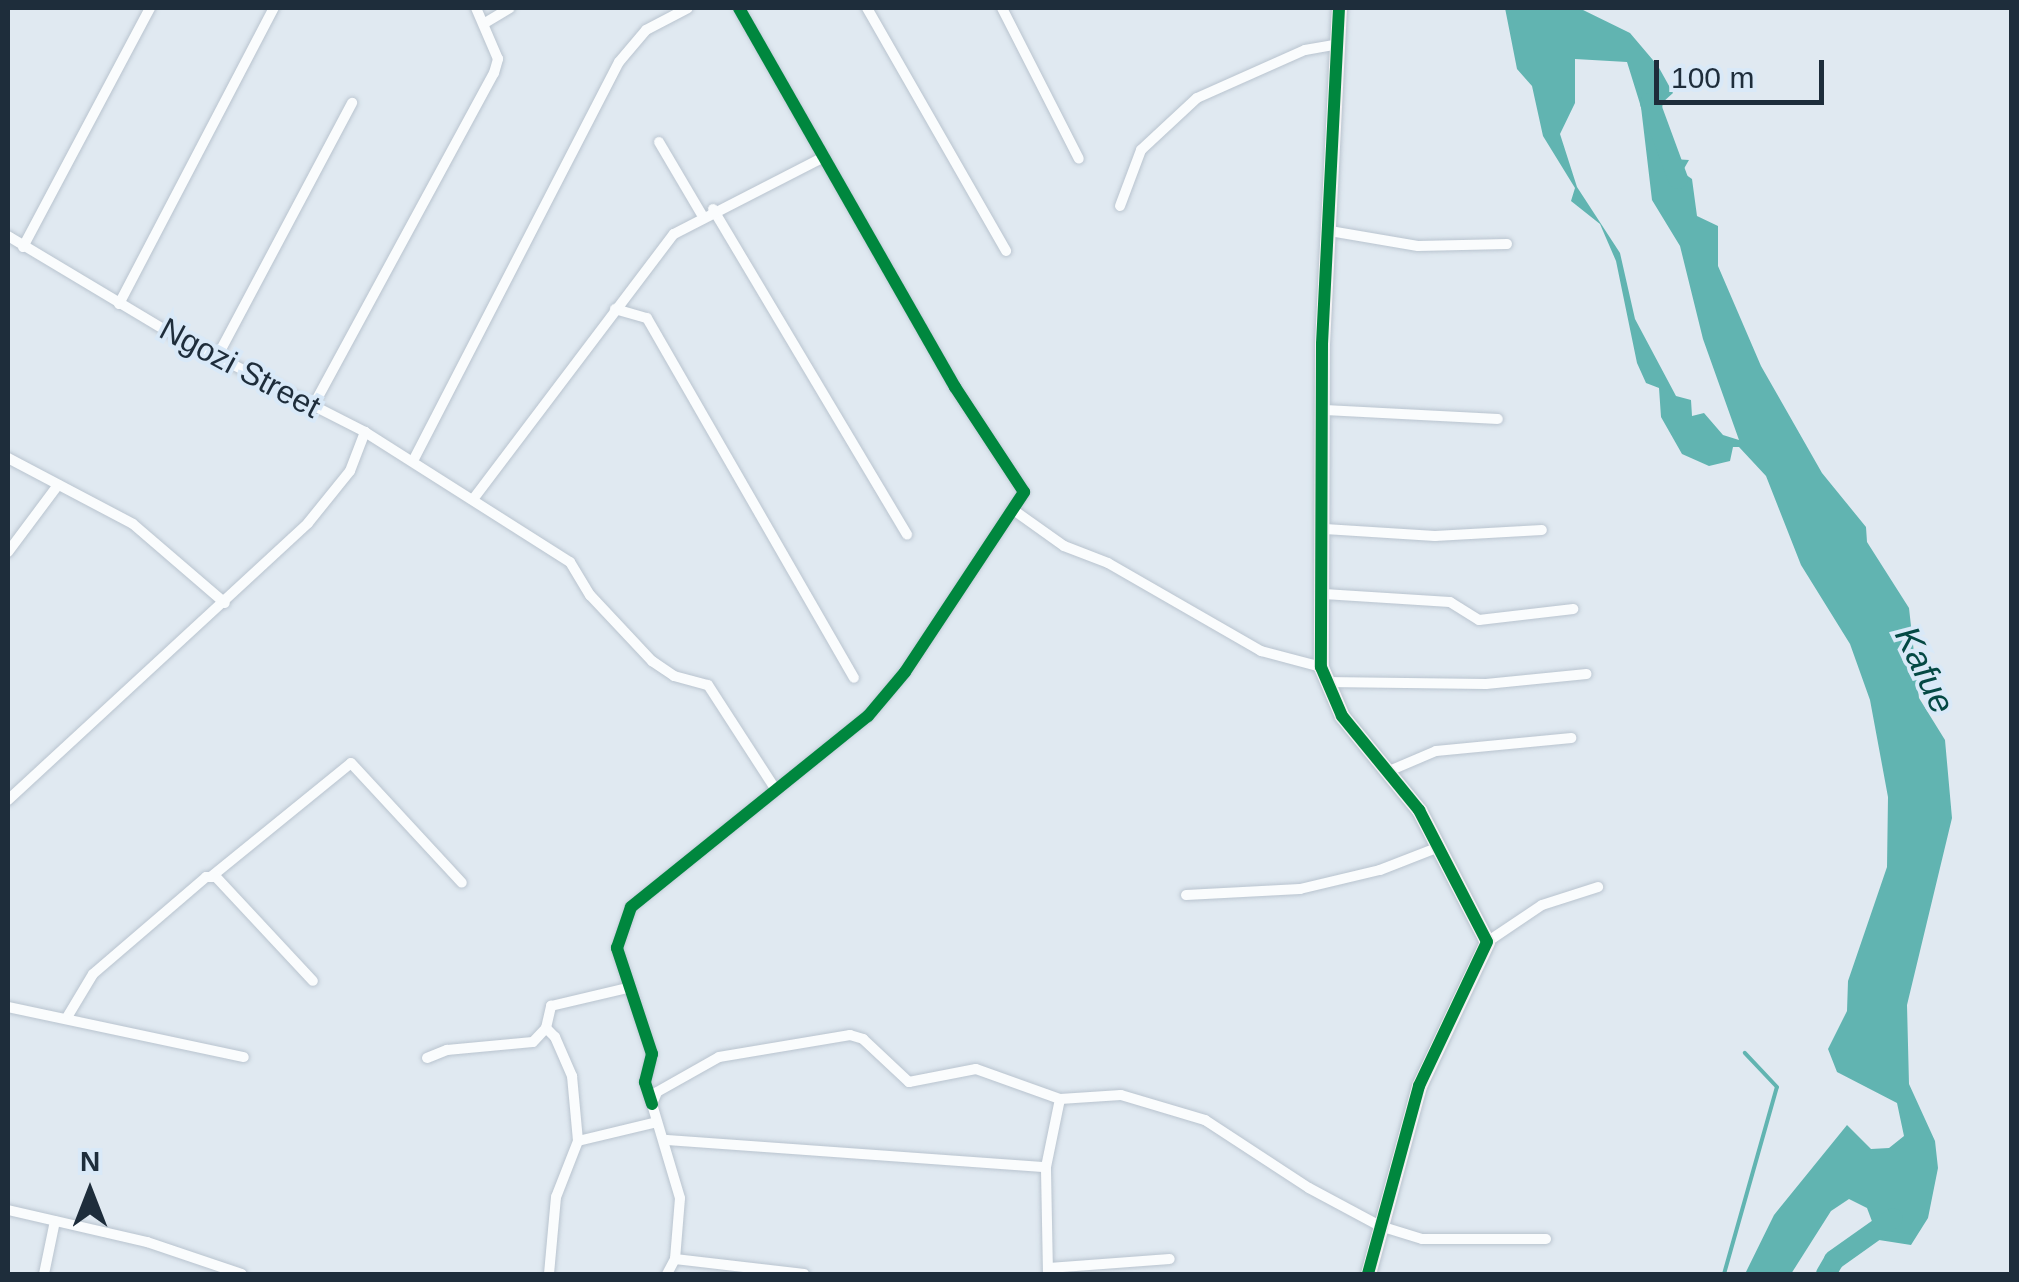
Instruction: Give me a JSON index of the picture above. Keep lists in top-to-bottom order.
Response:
{
  "streets": {
    "street": ["Ngozi Street"]
  },
  "water": ["Kafue"],
  "scale_bar": "100 m",
  "north": "top"
}
